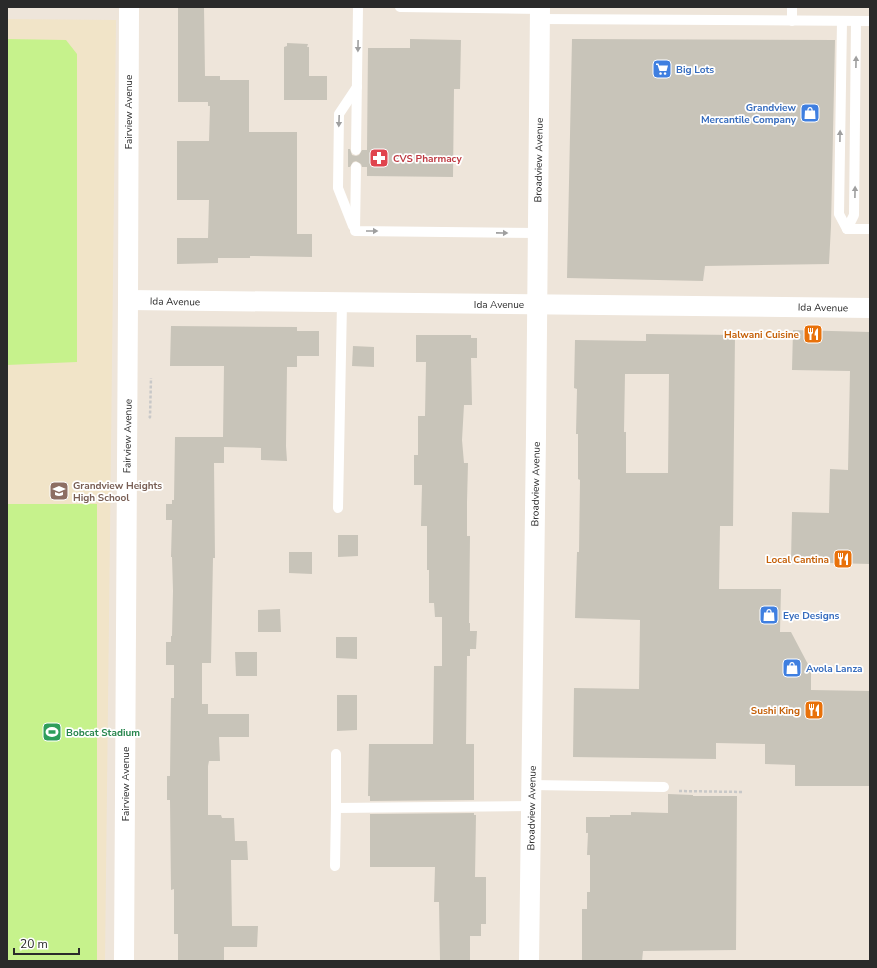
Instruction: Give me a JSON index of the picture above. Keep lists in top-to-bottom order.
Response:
{
  "streets": {
    "street": ["Fairview Avenue", "Broadview Avenue", "Ida Avenue"]
  },
  "crossings": [
    ["Fairview Avenue", "Ida Avenue"],
    ["Broadview Avenue", "Ida Avenue"]
  ],
  "places": {
    "supermarket": ["Big Lots"],
    "shop": ["Grandview Mercantile Company", "Eye Designs", "Avola Lanza"],
    "pharmacy": ["CVS Pharmacy"],
    "restaurant": ["Halwani Cuisine", "Local Cantina", "Sushi King"],
    "school or university": ["Grandview Heights High School"],
    "sports": ["Bobcat Stadium"]
  },
  "scale_bar": "20 m"
}
